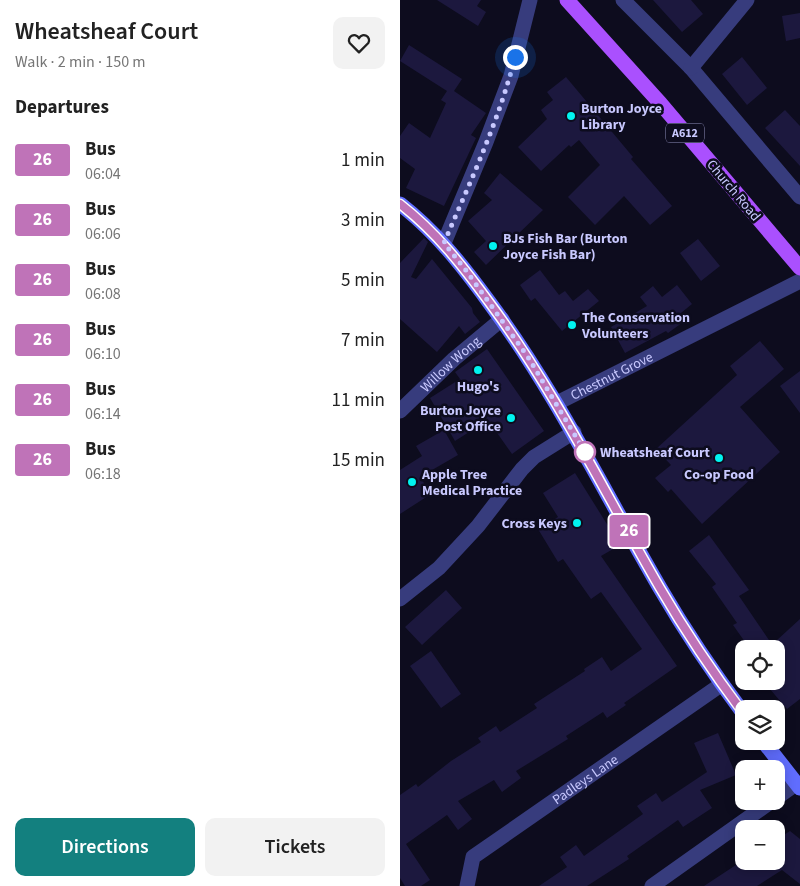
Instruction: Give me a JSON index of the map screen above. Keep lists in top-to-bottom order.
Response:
{
  "streets": {
    "main road": ["A612", "Church Road"],
    "street": ["Willow Wong", "Chestnut Grove", "Padleys Lane"]
  },
  "places": [
    "Burton Joyce Library",
    "BJs Fish Bar (Burton Joyce Fish Bar)",
    "The Conservation Volunteers",
    "Hugo's",
    "Burton Joyce Post Office",
    "Wheatsheaf Court",
    "Co-op Food",
    "Apple Tree Medical Practice",
    "Cross Keys"
  ],
  "lines": ["bus line 26"],
  "page": {
    "heading": [
      ["Wheatsheaf Court", "Walk · 2 min · 150 m"],
      "Departures"
    ],
    "on_map": "26",
    "list": [
      {
        "mark": "26",
        "name": "Bus",
        "note": "06:04",
        "value": "1 min"
      },
      {
        "mark": "26",
        "name": "Bus",
        "note": "06:06",
        "value": "3 min"
      },
      {
        "mark": "26",
        "name": "Bus",
        "note": "06:08",
        "value": "5 min"
      },
      {
        "mark": "26",
        "name": "Bus",
        "note": "06:10",
        "value": "7 min"
      },
      {
        "mark": "26",
        "name": "Bus",
        "note": "06:14",
        "value": "11 min"
      },
      {
        "mark": "26",
        "name": "Bus",
        "note": "06:18",
        "value": "15 min"
      }
    ],
    "map_buttons": ["+", "−"],
    "buttons": ["Directions", "Tickets"]
  }
}
